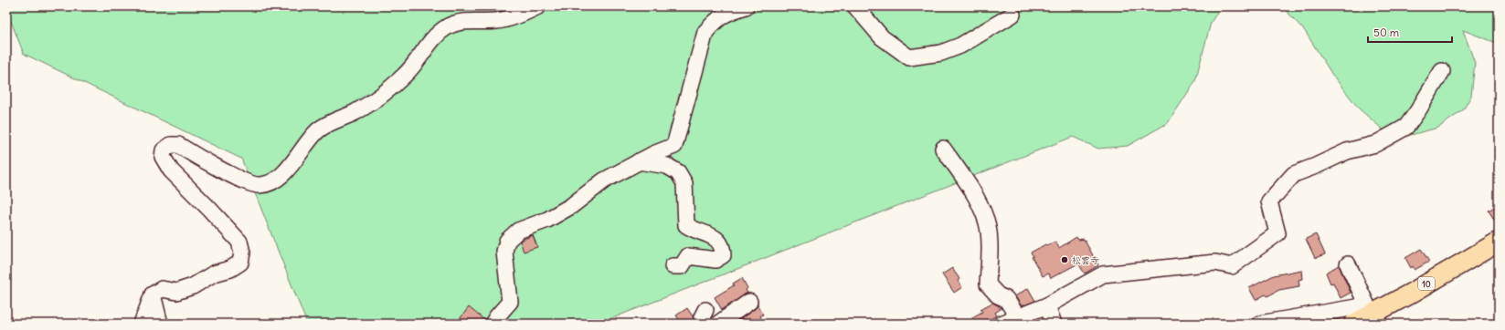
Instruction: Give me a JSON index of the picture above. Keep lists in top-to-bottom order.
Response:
{
  "streets": {
    "main road": ["10"]
  },
  "places": ["松雲寺"],
  "scale_bar": "50 m"
}
